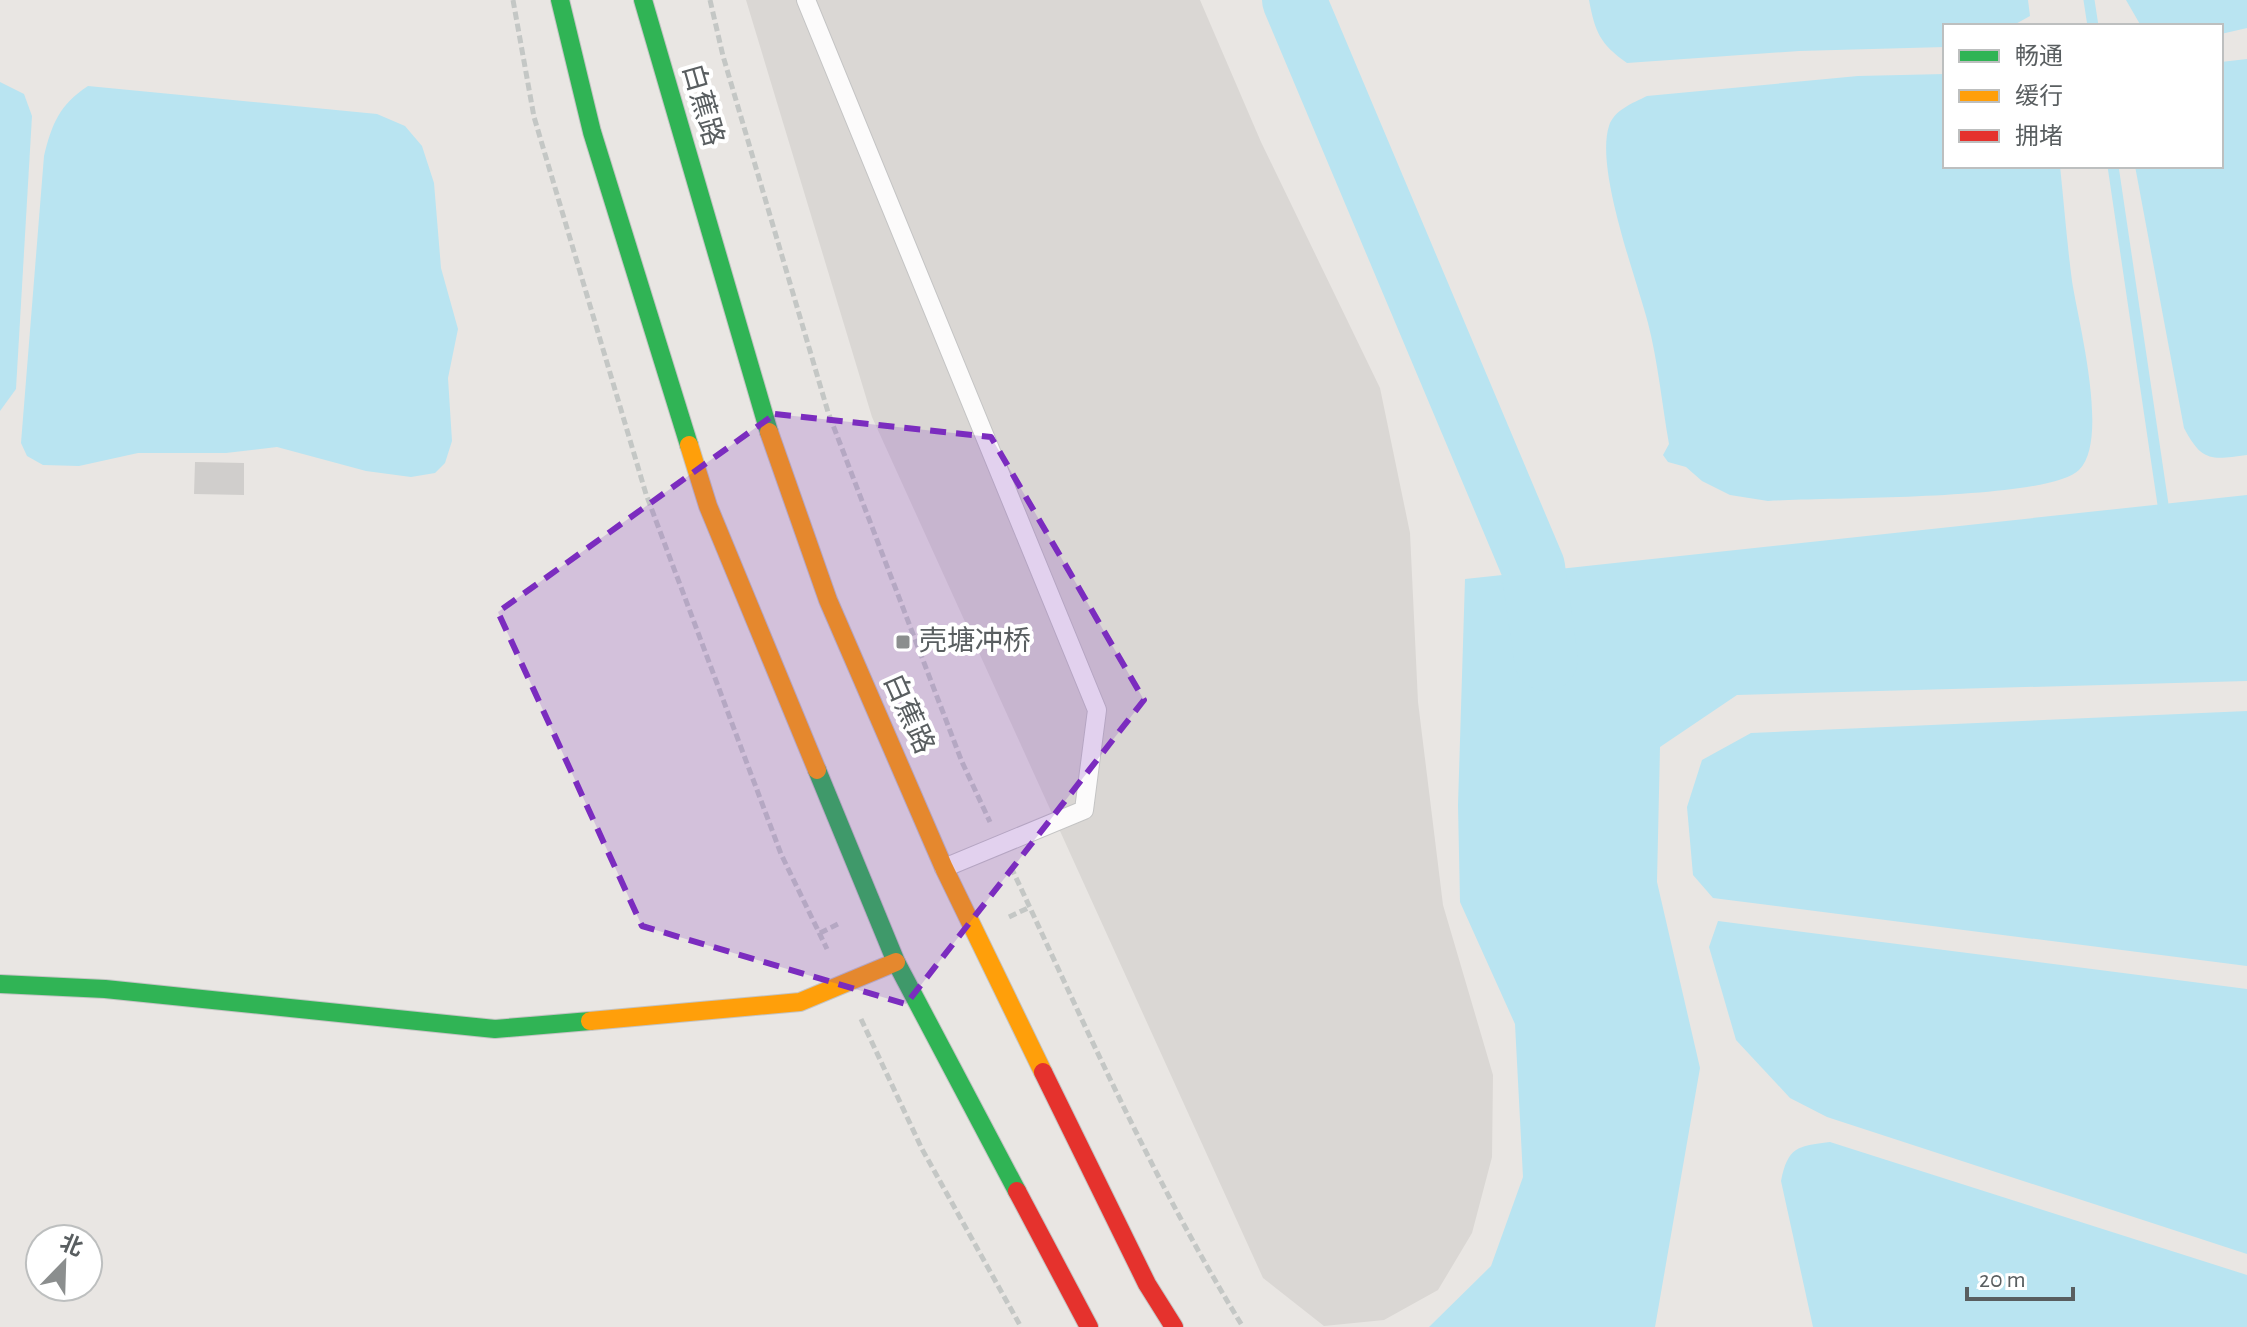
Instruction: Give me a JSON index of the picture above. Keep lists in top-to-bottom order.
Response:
{
  "streets": {
    "main road": ["白蕉路"]
  },
  "places": {
    "transit": ["壳塘冲桥"]
  },
  "legend": ["畅通", "缓行", "拥堵"],
  "scale_bar": "20 m",
  "north": "top right"
}
